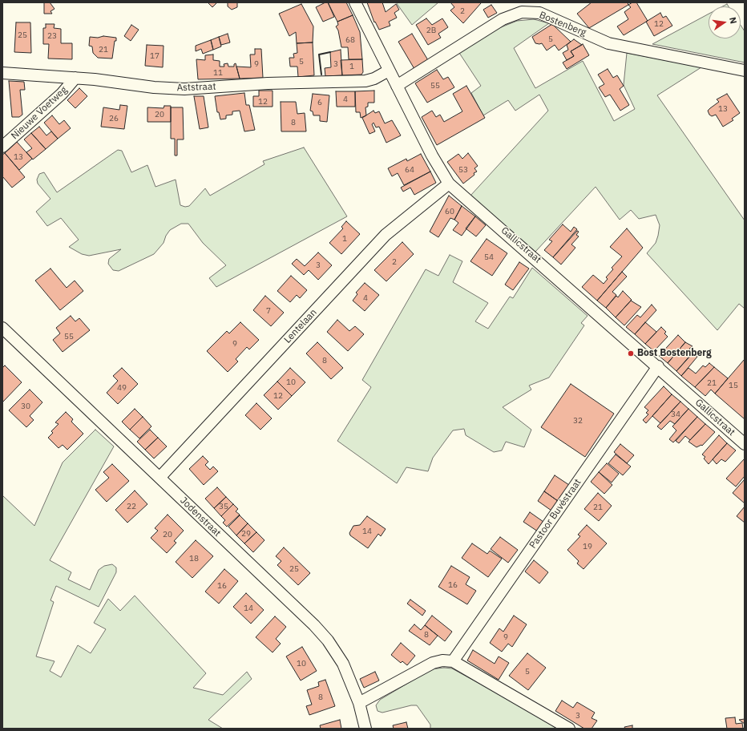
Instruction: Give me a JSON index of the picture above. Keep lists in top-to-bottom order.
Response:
{
  "streets": {
    "street": [
      "Bostenberg",
      "Aststraat",
      "Nieuwe Voetweg",
      "Gallicstraat",
      "Lentelaan",
      "Pastoor Buvéstraat",
      "Jodenstraat"
    ]
  },
  "crossings": [
    ["Bostenberg", "Gallicstraat"],
    ["Aststraat", "Nieuwe Voetweg"],
    ["Aststraat", "Gallicstraat"],
    ["Gallicstraat", "Lentelaan"],
    ["Gallicstraat", "Pastoor Buvéstraat"],
    ["Lentelaan", "Jodenstraat"]
  ],
  "places": ["Bost Bostenberg"],
  "house_numbers": [
    "2",
    "12",
    "2B",
    "25",
    "23",
    "5",
    "68",
    "21",
    "17",
    "5",
    "9",
    "3",
    "1",
    "11",
    "55",
    "4",
    "12",
    "6",
    "13",
    "20",
    "26",
    "8",
    "13",
    "64",
    "53",
    "60",
    "1",
    "54",
    "2",
    "3",
    "4",
    "7",
    "55",
    "9",
    "8",
    "10",
    "21",
    "15",
    "49",
    "12",
    "30",
    "34",
    "32",
    "22",
    "35",
    "21",
    "14",
    "29",
    "20",
    "19",
    "18",
    "25",
    "16",
    "16",
    "14",
    "8",
    "9",
    "10",
    "5",
    "8",
    "3"
  ],
  "north": "right"
}
